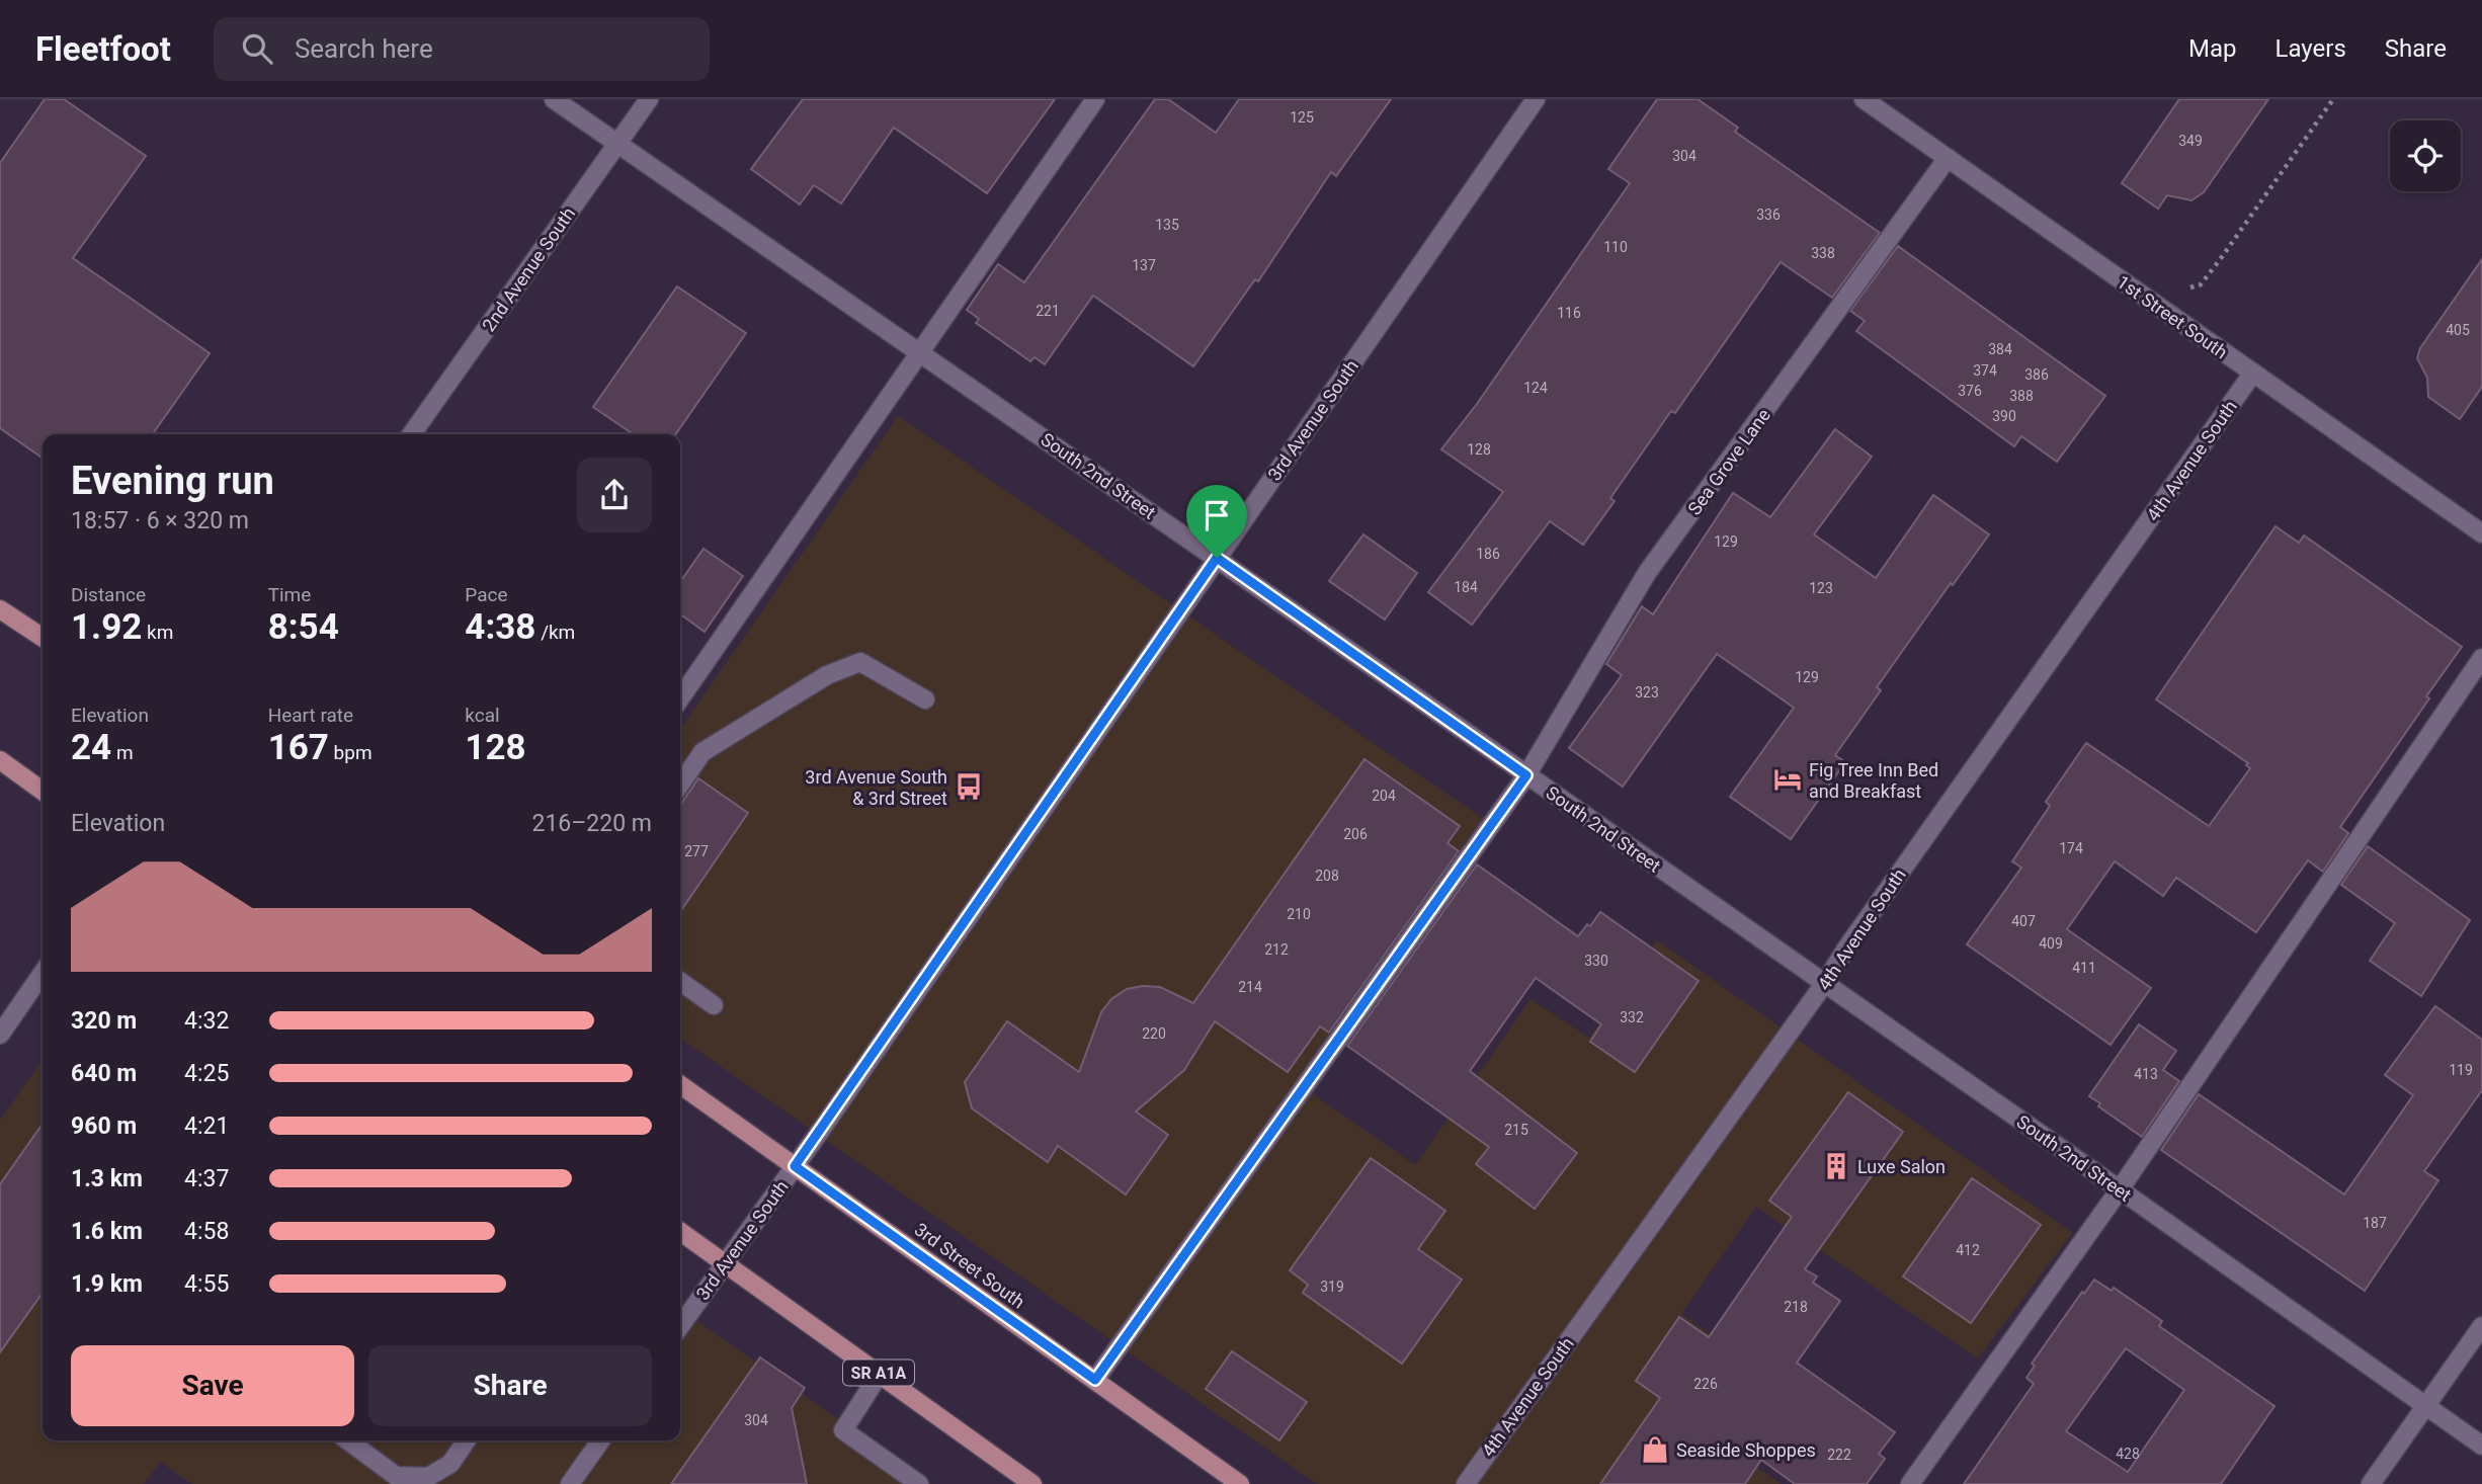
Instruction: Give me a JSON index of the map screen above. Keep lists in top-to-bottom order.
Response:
{
  "streets": {
    "main road": ["3rd Street South", "SR A1A"],
    "street": [
      "2nd Avenue South",
      "1st Street South",
      "3rd Avenue South",
      "4th Avenue South",
      "Sea Grove Lane",
      "South 2nd Street"
    ]
  },
  "crossings": [
    ["2nd Avenue South", "South 2nd Street"],
    ["1st Street South", "4th Avenue South"],
    ["1st Street South", "Sea Grove Lane"],
    ["3rd Avenue South", "South 2nd Street"],
    ["3rd Avenue South", "3rd Street South"],
    ["3rd Avenue South", "SR A1A"],
    ["4th Avenue South", "South 2nd Street"],
    ["Sea Grove Lane", "South 2nd Street"],
    ["Sea Grove Lane", "3rd Street South"]
  ],
  "places": {
    "hotel": ["Fig Tree Inn Bed and Breakfast"],
    "bus stop": ["3rd Avenue South & 3rd Street"],
    "building": ["Luxe Salon"],
    "shop": ["Seaside Shoppes"]
  },
  "house_numbers": [
    "125",
    "349",
    "304",
    "336",
    "135",
    "110",
    "338",
    "137",
    "221",
    "116",
    "405",
    "384",
    "374",
    "386",
    "124",
    "376",
    "388",
    "390",
    "128",
    "129",
    "186",
    "184",
    "123",
    "129",
    "323",
    "204",
    "206",
    "174",
    "277",
    "208",
    "210",
    "407",
    "409",
    "212",
    "330",
    "411",
    "214",
    "332",
    "220",
    "119",
    "413",
    "215",
    "187",
    "412",
    "319",
    "218",
    "226",
    "304",
    "428",
    "222"
  ],
  "page": {
    "header": "Fleetfoot",
    "search": "Search here",
    "nav": ["Map", "Layers", "Share"],
    "heading": ["Evening run", "18:57 · 6 × 320 m"],
    "stats": [
      ["Distance", "1.92 km"],
      ["Time", "8:54"],
      ["Pace", "4:38 /km"],
      ["Elevation", "24 m"],
      ["Heart rate", "167 bpm"],
      ["kcal", "128"]
    ],
    "chart": ["Elevation", "216–220 m"],
    "list": [
      {
        "name": "320 m",
        "note": "4:32"
      },
      {
        "name": "640 m",
        "note": "4:25"
      },
      {
        "name": "960 m",
        "note": "4:21"
      },
      {
        "name": "1.3 km",
        "note": "4:37"
      },
      {
        "name": "1.6 km",
        "note": "4:58"
      },
      {
        "name": "1.9 km",
        "note": "4:55"
      }
    ],
    "buttons": ["Save", "Share"]
  }
}
